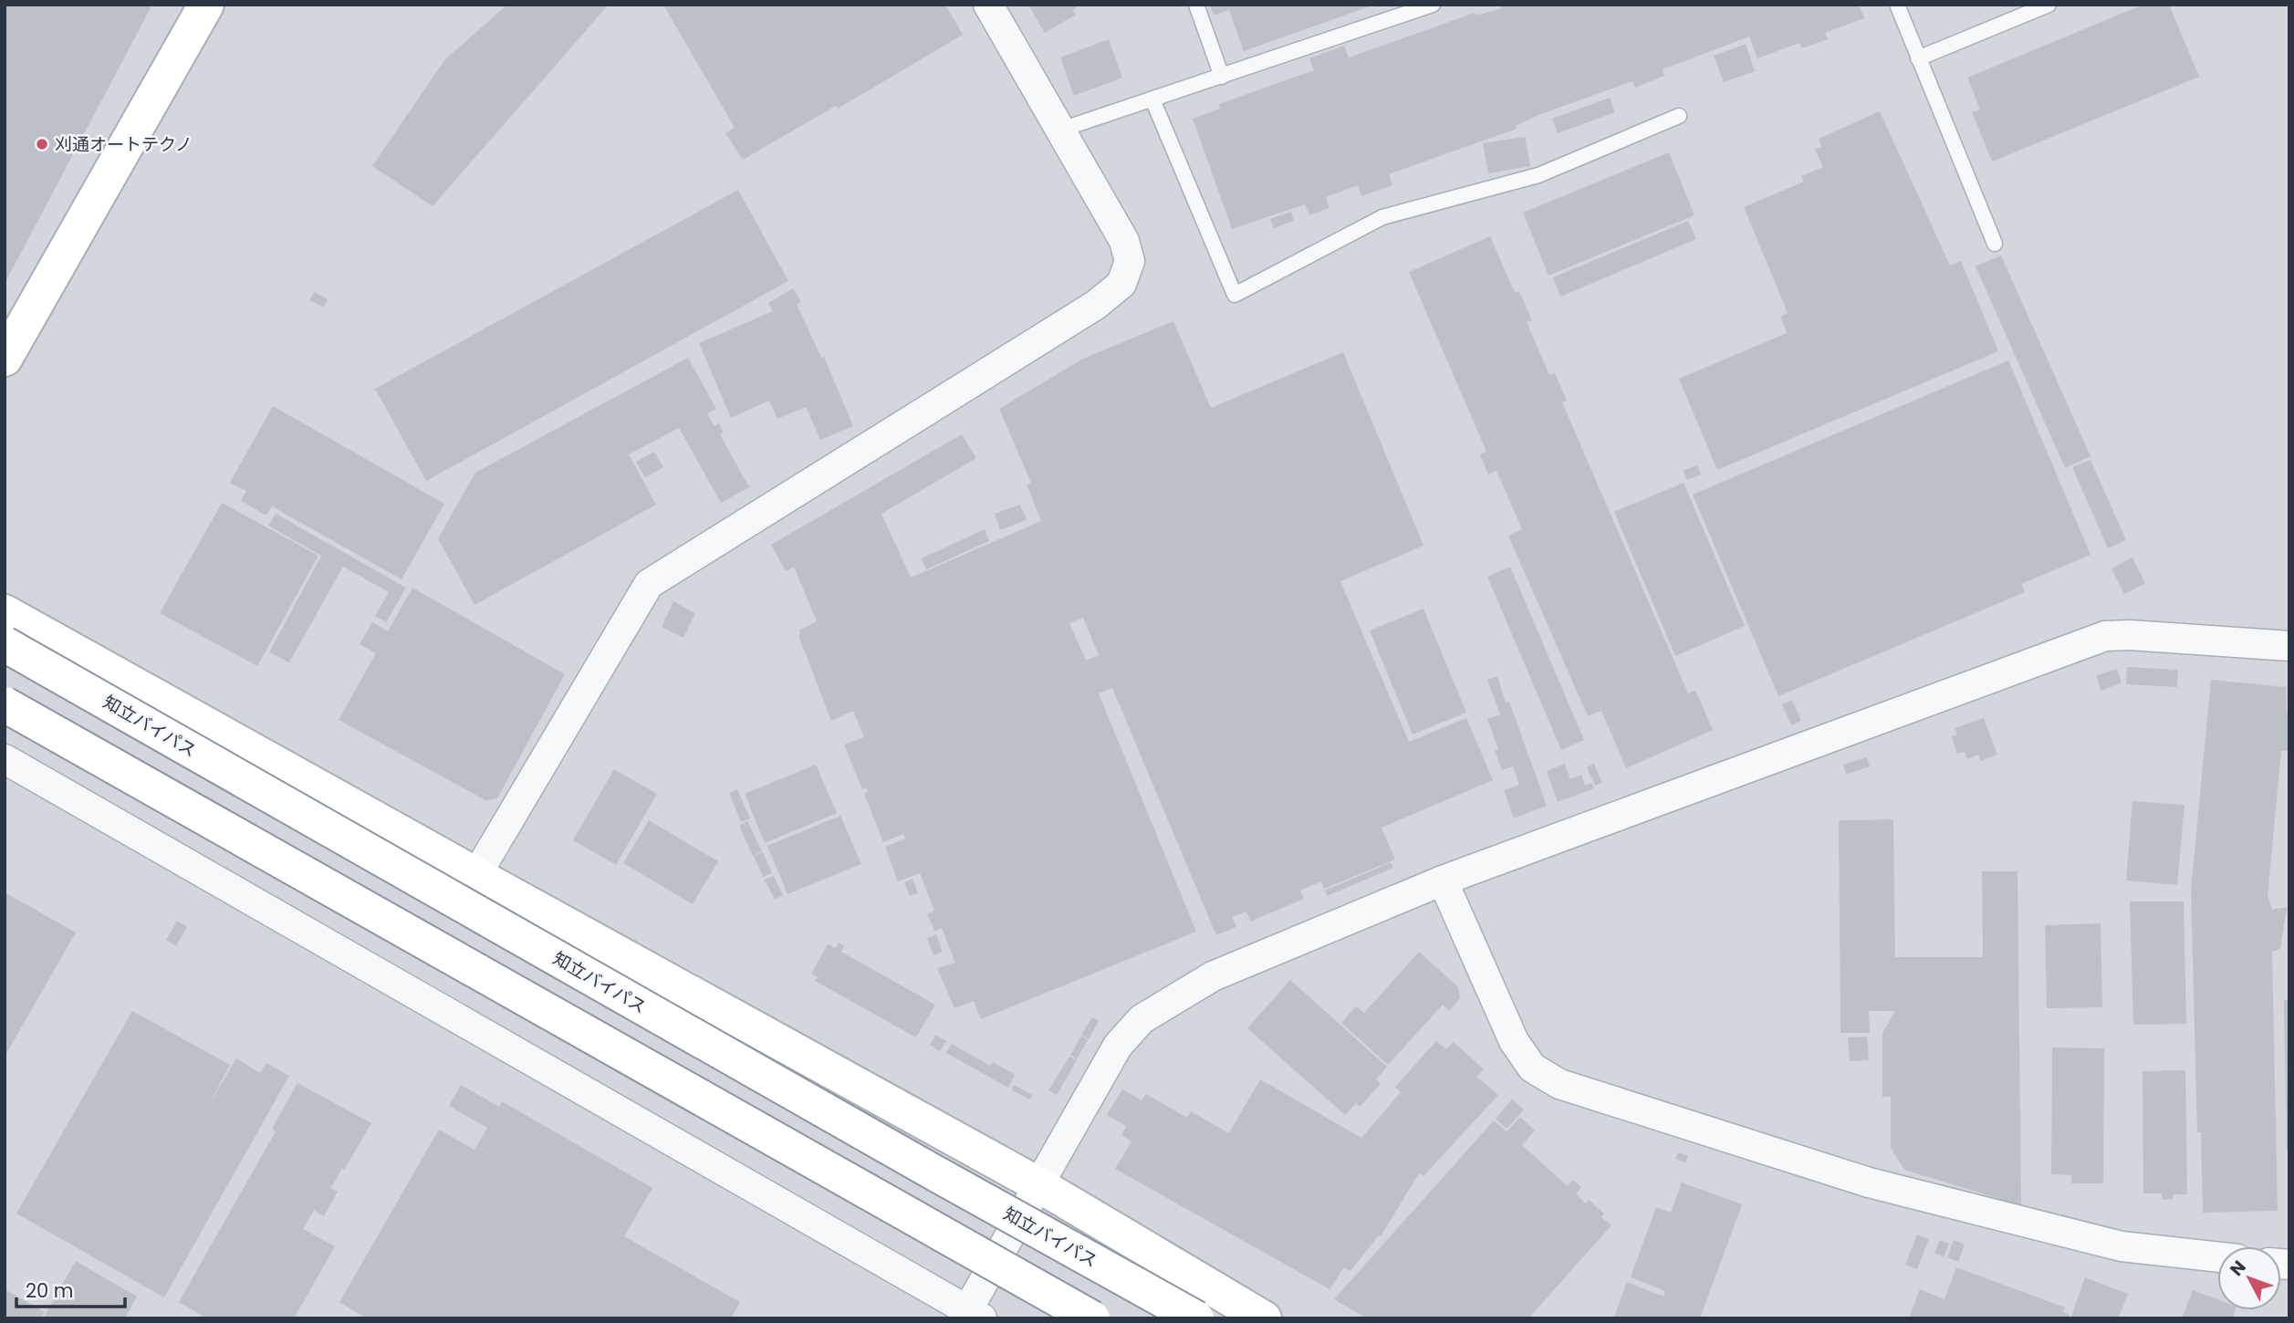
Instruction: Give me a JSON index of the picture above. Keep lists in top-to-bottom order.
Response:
{
  "streets": {
    "main road": ["知立バイパス"]
  },
  "places": ["刈通オートテクノ"],
  "scale_bar": "20 m",
  "north": "top left"
}
